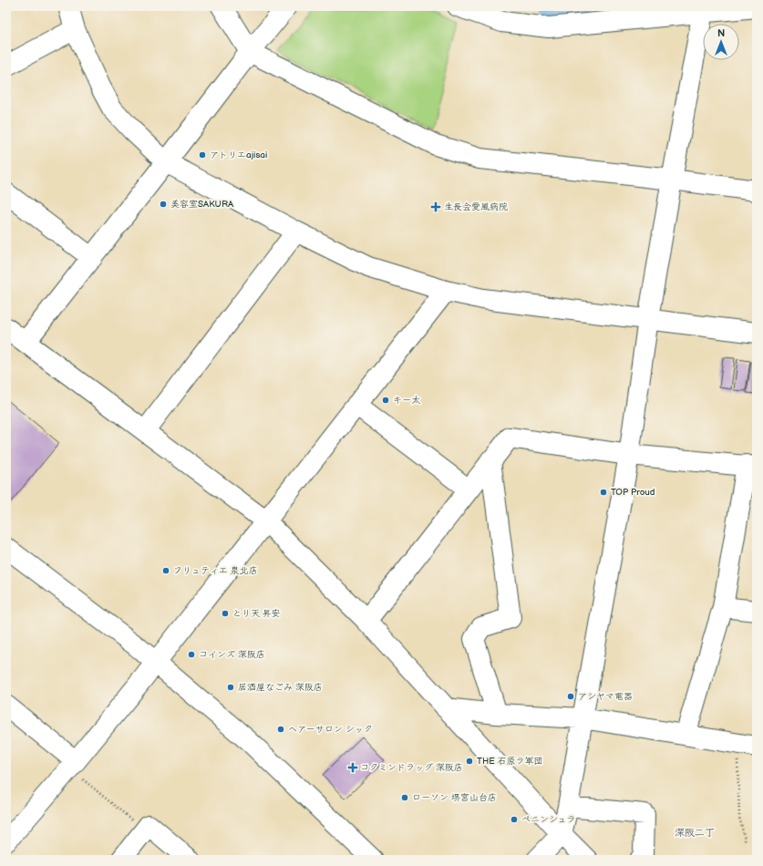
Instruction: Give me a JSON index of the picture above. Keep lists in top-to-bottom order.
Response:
{
  "districts": ["深阪二丁"],
  "places": {
    "other": [
      "アトリエajisai",
      "美容室SAKURA",
      "キー太",
      "TOP Proud",
      "フリュティエ 泉北店",
      "とり天 昇安",
      "コインズ 深阪店",
      "居酒屋なごみ 深阪店",
      "アシヤマ電器",
      "ヘアーサロン シック",
      "THE 石原ラ軍団",
      "ローソン 堺宮山台店",
      "ペニンシュラ"
    ],
    "health": ["生長会愛風病院", "コクミンドラッグ 深阪店"]
  },
  "north": "top"
}
